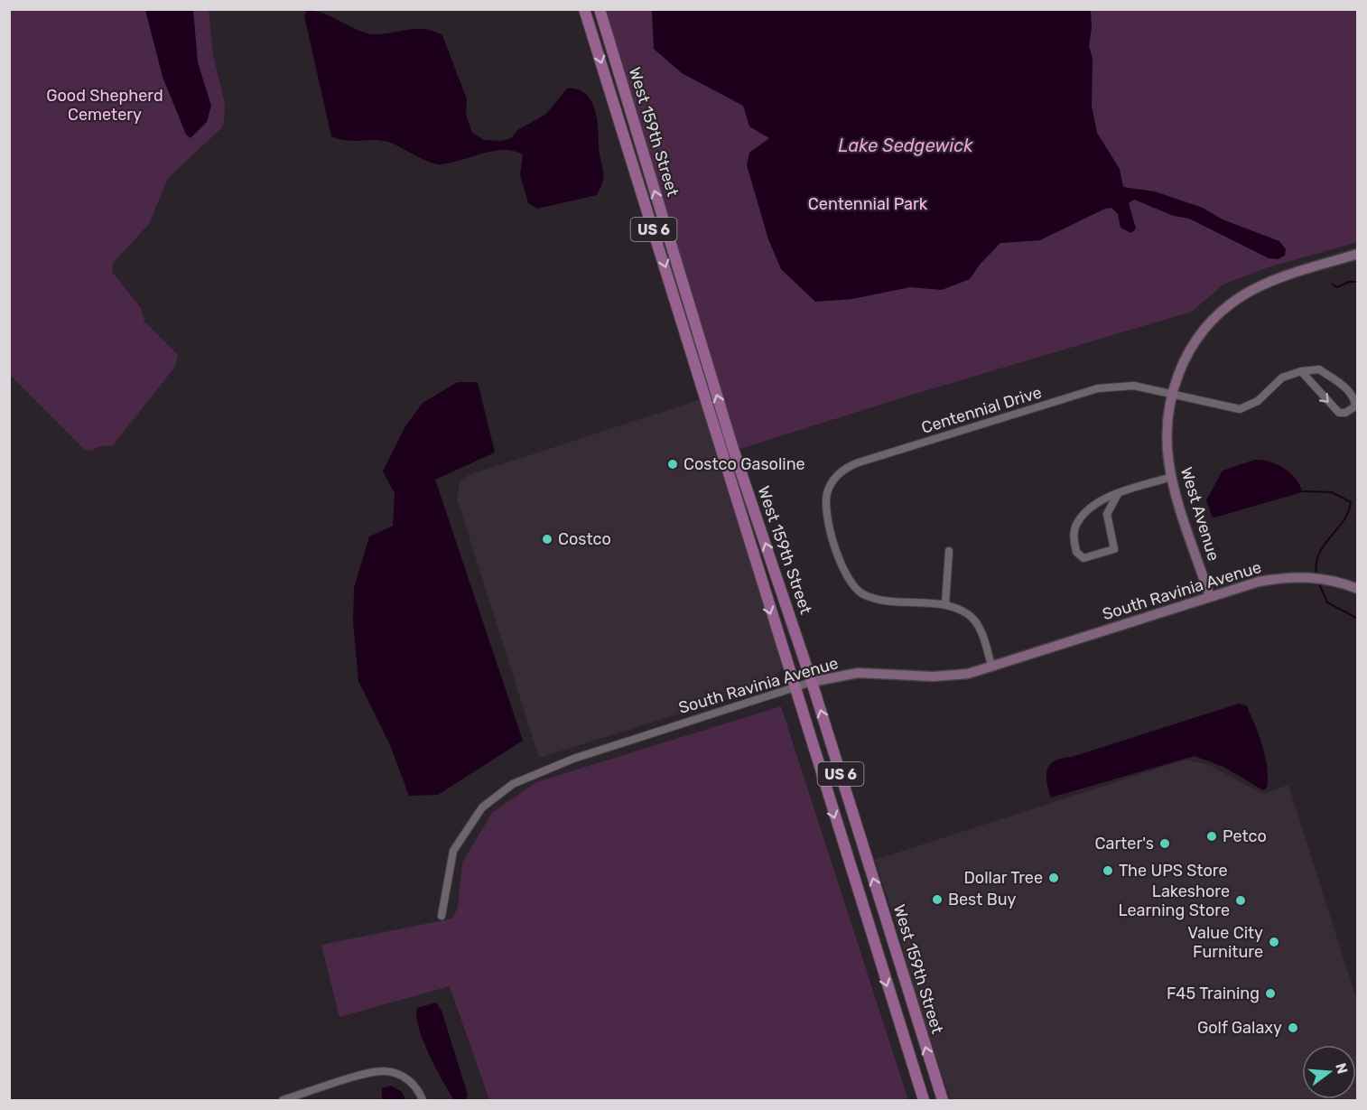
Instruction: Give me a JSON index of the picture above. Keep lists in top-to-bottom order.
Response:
{
  "streets": {
    "main road": ["West 159th Street", "US 6"],
    "street": ["Centennial Drive", "West Avenue", "South Ravinia Avenue"]
  },
  "crossings": [
    ["West 159th Street", "South Ravinia Avenue"],
    ["Centennial Drive", "West Avenue"],
    ["West Avenue", "South Ravinia Avenue"]
  ],
  "water": ["Lake Sedgewick"],
  "parks": ["Good Shepherd Cemetery", "Centennial Park"],
  "places": [
    "Costco Gasoline",
    "Costco",
    "Petco",
    "Carter's",
    "The UPS Store",
    "Dollar Tree",
    "Best Buy",
    "Lakeshore Learning Store",
    "Value City Furniture",
    "F45 Training",
    "Golf Galaxy"
  ],
  "north": "right"
}
